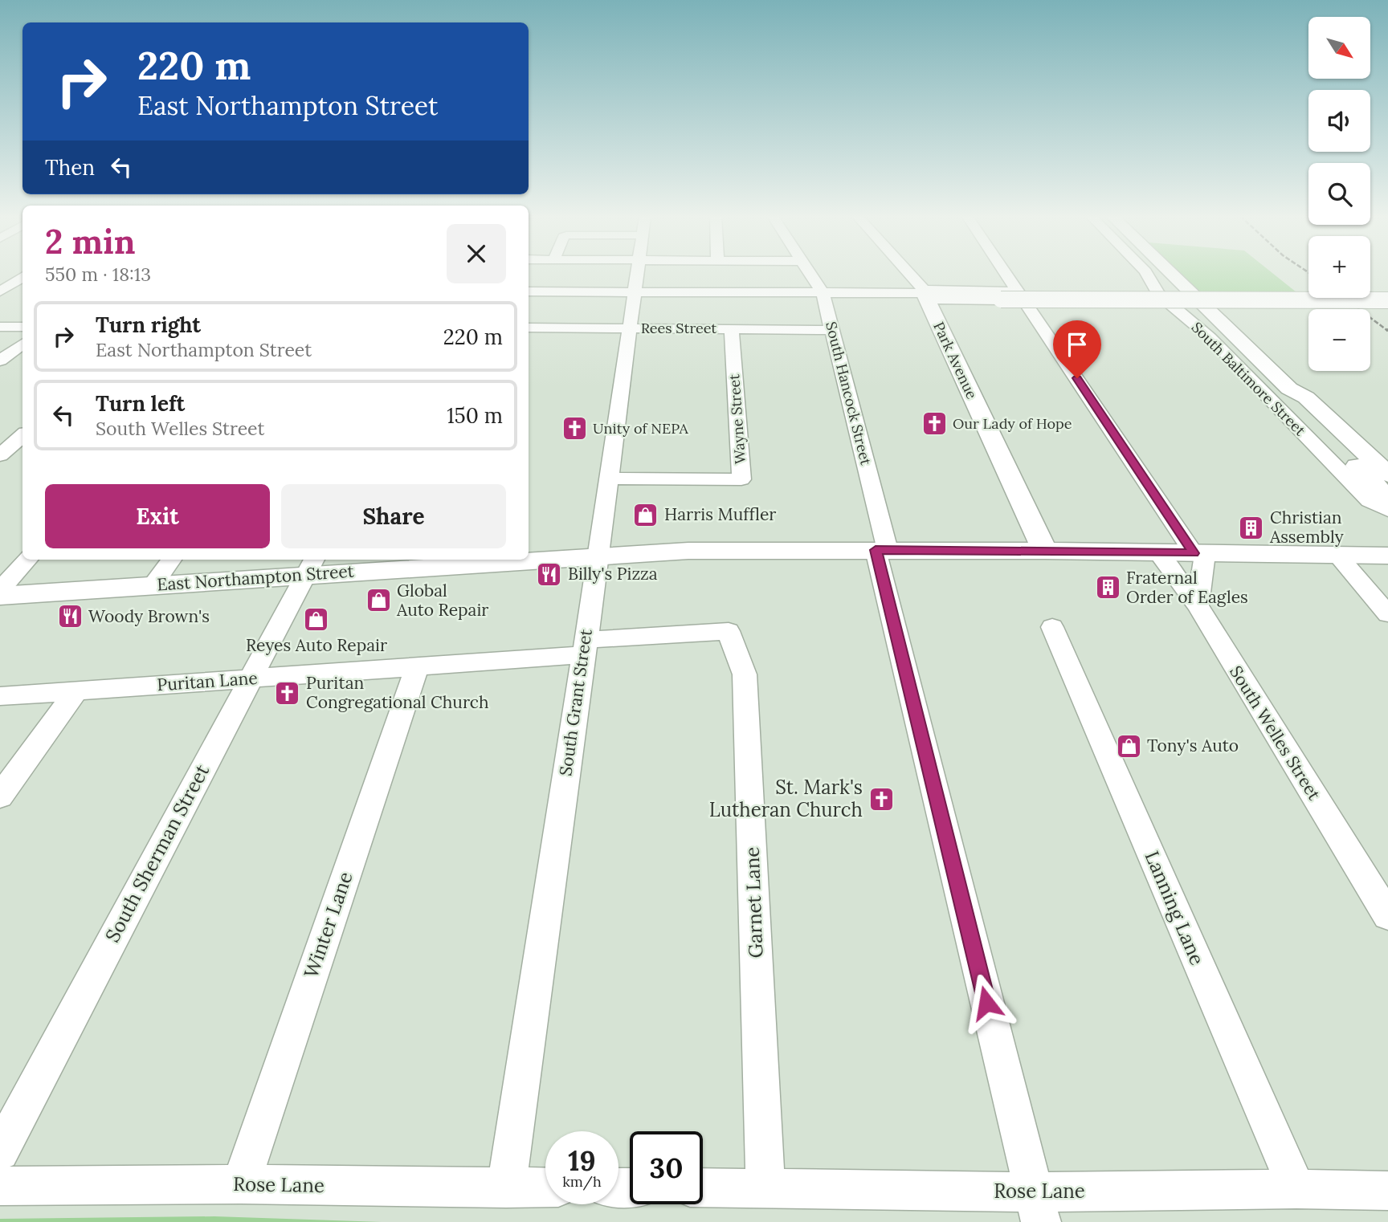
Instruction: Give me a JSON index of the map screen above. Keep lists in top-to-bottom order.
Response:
{
  "streets": {
    "main road": ["Park Avenue", "East Northampton Street"],
    "street": [
      "Rees Street",
      "South Baltimore Street",
      "South Hancock Street",
      "Wayne Street",
      "Puritan Lane",
      "South Grant Street",
      "South Welles Street",
      "South Sherman Street",
      "Garnet Lane",
      "Lanning Lane",
      "Winter Lane",
      "Rose Lane"
    ]
  },
  "crossings": [
    ["Rees Street", "South Hancock Street"],
    ["Rees Street", "Wayne Street"],
    ["Rees Street", "South Grant Street"],
    ["Park Avenue", "East Northampton Street"],
    ["South Hancock Street", "East Northampton Street"],
    ["South Hancock Street", "Rose Lane"],
    ["Wayne Street", "South Grant Street"],
    ["East Northampton Street", "South Grant Street"],
    ["East Northampton Street", "South Welles Street"],
    ["East Northampton Street", "South Sherman Street"],
    ["Puritan Lane", "South Grant Street"],
    ["Puritan Lane", "South Sherman Street"],
    ["Puritan Lane", "Garnet Lane"],
    ["Puritan Lane", "Winter Lane"],
    ["South Grant Street", "Garnet Lane"],
    ["South Grant Street", "Rose Lane"],
    ["Garnet Lane", "Rose Lane"],
    ["Lanning Lane", "Rose Lane"],
    ["Winter Lane", "Rose Lane"]
  ],
  "places": {
    "church": [
      "Our Lady of Hope",
      "Unity of NEPA",
      "Puritan Congregational Church",
      "St. Mark's Lutheran Church"
    ],
    "shop": [
      "Harris Muffler",
      "Global Auto Repair",
      "Reyes Auto Repair",
      "Tony's Auto"
    ],
    "building": ["Christian Assembly", "Fraternal Order of Eagles"],
    "restaurant": ["Billy's Pizza", "Woody Brown's"]
  },
  "north": "bottom right",
  "page": {
    "map_buttons": ["+", "−"],
    "turn": ["220 m", "East Northampton Street"],
    "then": "Then",
    "heading": ["2 min", "550 m · 18:13"],
    "list": [
      {
        "name": "Turn right",
        "note": "East Northampton Street",
        "value": "220 m"
      },
      {
        "name": "Turn left",
        "note": "South Welles Street",
        "value": "150 m"
      }
    ],
    "buttons": ["Exit", "Share"],
    "speed": "19 km/h",
    "limit": "30"
  }
}
